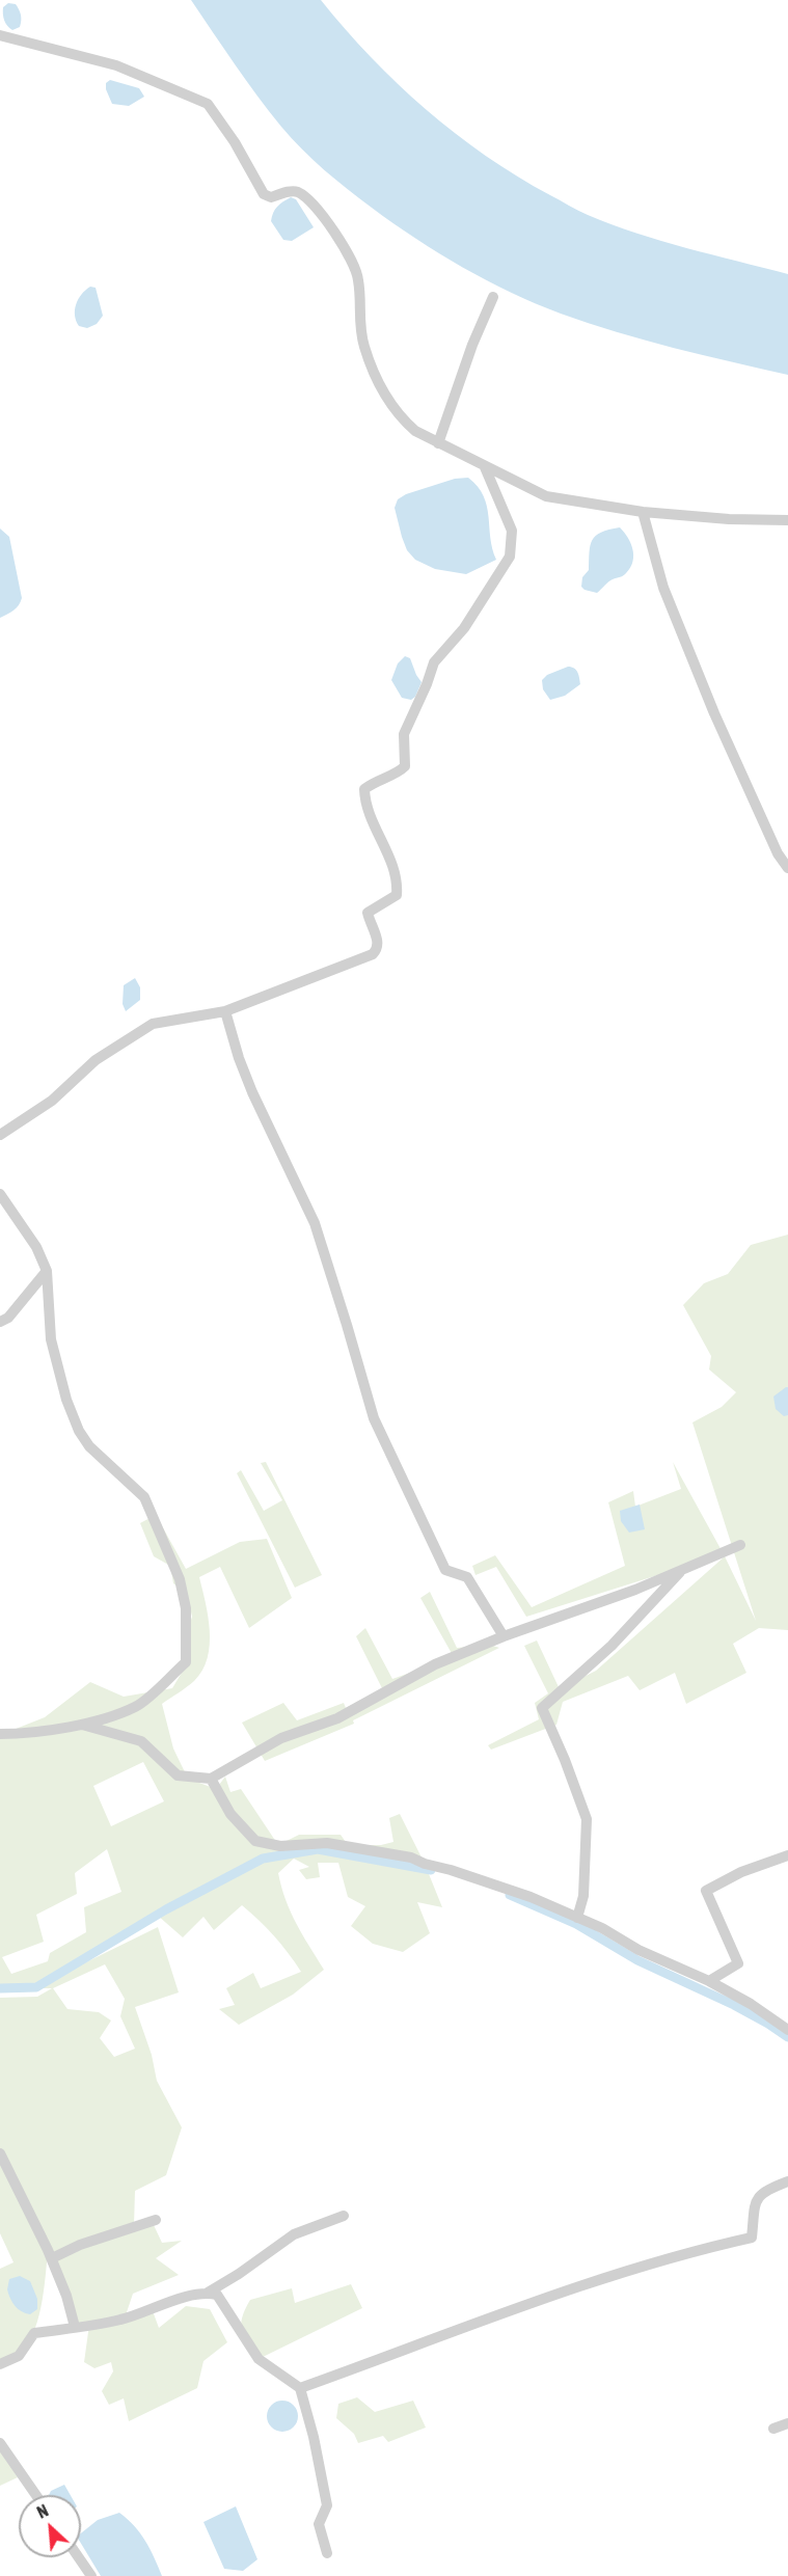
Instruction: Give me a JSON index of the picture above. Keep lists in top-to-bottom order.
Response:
{
  "north": "top left"
}
